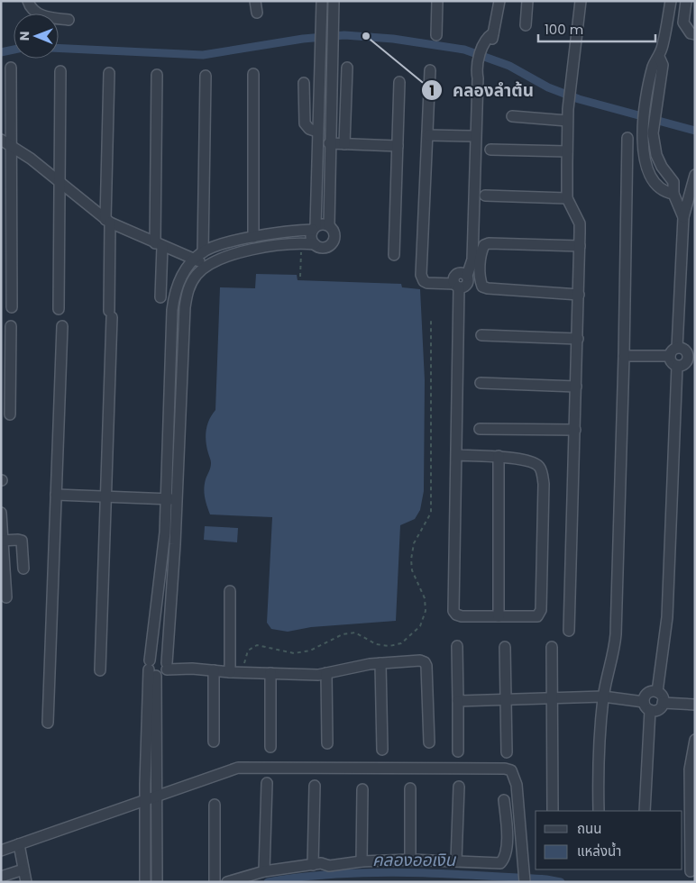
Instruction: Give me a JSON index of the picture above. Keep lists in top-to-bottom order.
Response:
{
  "water": ["คลองออเงิน"],
  "places": ["คลองลำต้น"],
  "legend": ["ถนน", "แหล่งน้ำ"],
  "scale_bar": "100 m",
  "north": "left"
}
